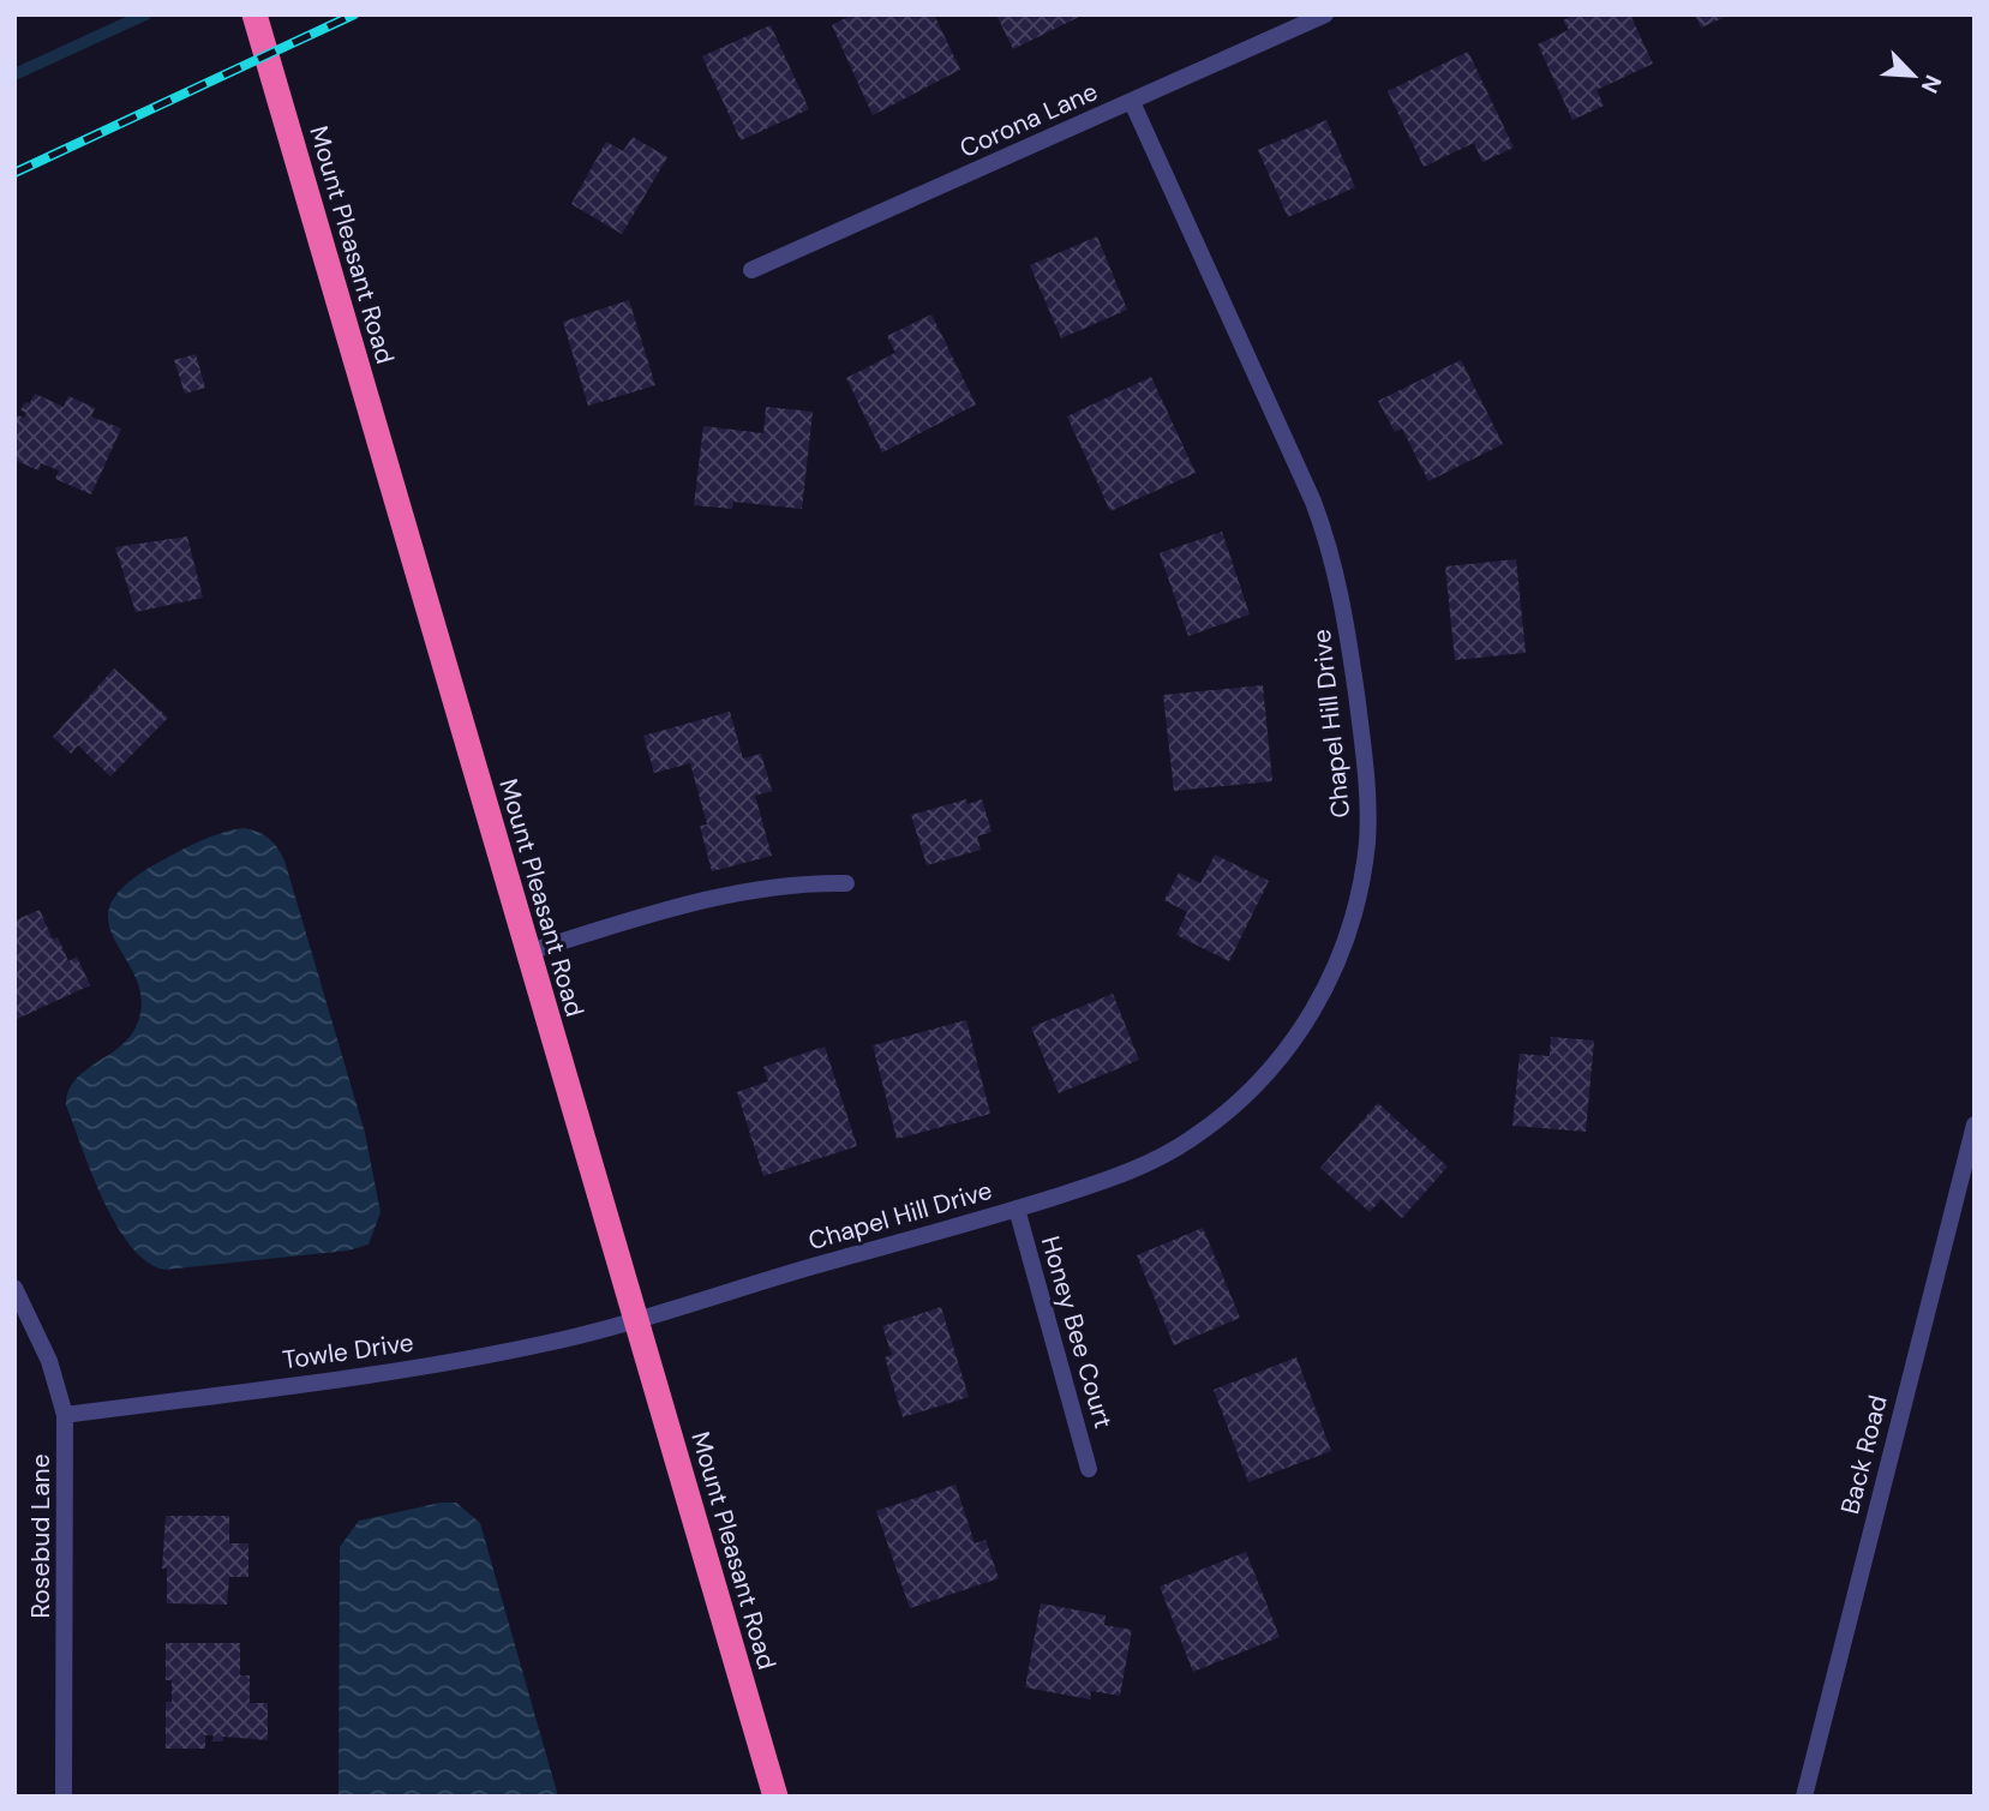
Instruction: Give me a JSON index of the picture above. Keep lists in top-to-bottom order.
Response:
{
  "streets": {
    "highway": ["Mount Pleasant Road"],
    "street": [
      "Corona Lane",
      "Chapel Hill Drive",
      "Honey Bee Court",
      "Towle Drive",
      "Back Road",
      "Rosebud Lane"
    ]
  },
  "crossings": [
    ["Corona Lane", "Chapel Hill Drive"],
    ["Mount Pleasant Road", "Chapel Hill Drive"],
    ["Mount Pleasant Road", "Towle Drive"],
    ["Chapel Hill Drive", "Honey Bee Court"],
    ["Chapel Hill Drive", "Towle Drive"],
    ["Towle Drive", "Rosebud Lane"]
  ],
  "north": "bottom right"
}
